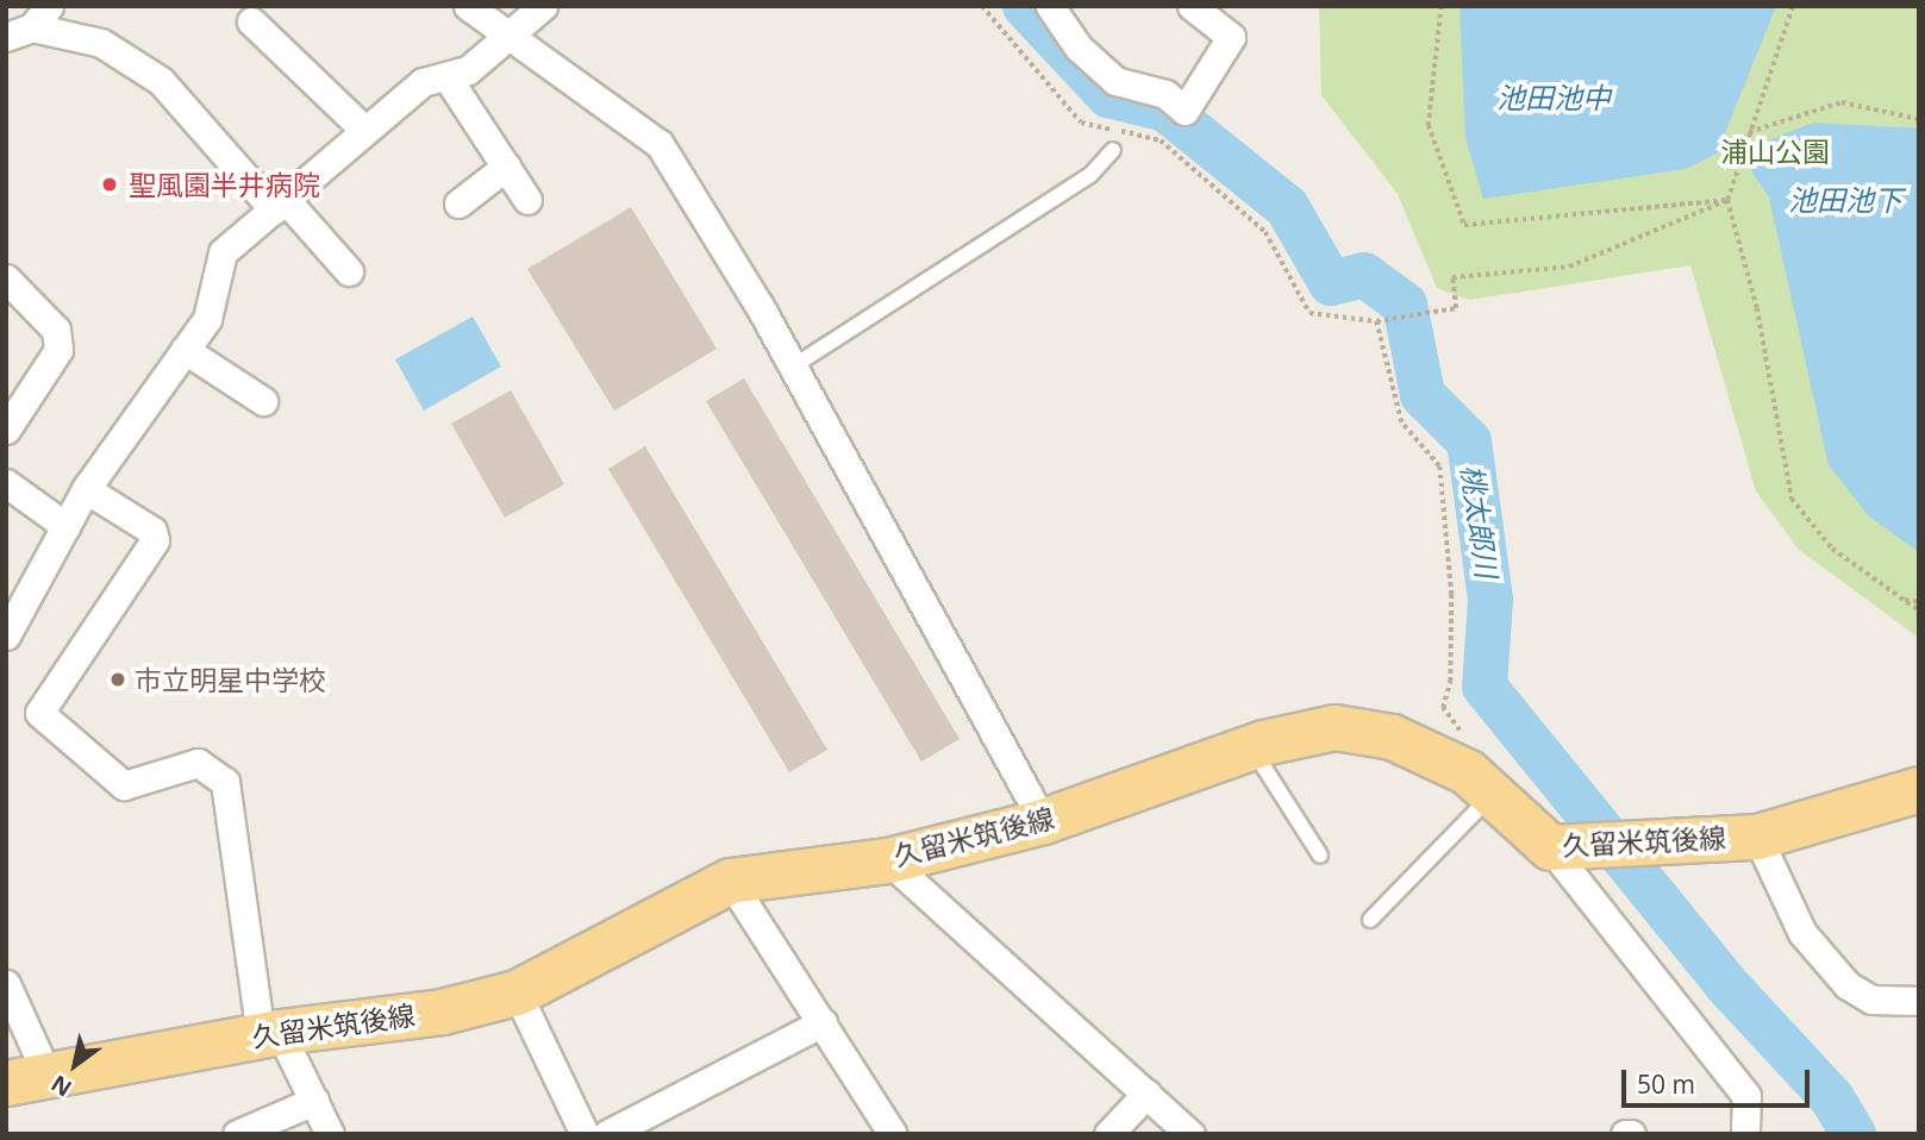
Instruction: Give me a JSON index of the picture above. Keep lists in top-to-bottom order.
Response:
{
  "streets": {
    "main road": ["久留米筑後線"]
  },
  "water": ["池田池中", "池田池下", "桃太郎川"],
  "parks": ["浦山公園"],
  "places": ["聖風園半井病院", "市立明星中学校"],
  "scale_bar": "50 m",
  "north": "bottom left"
}
